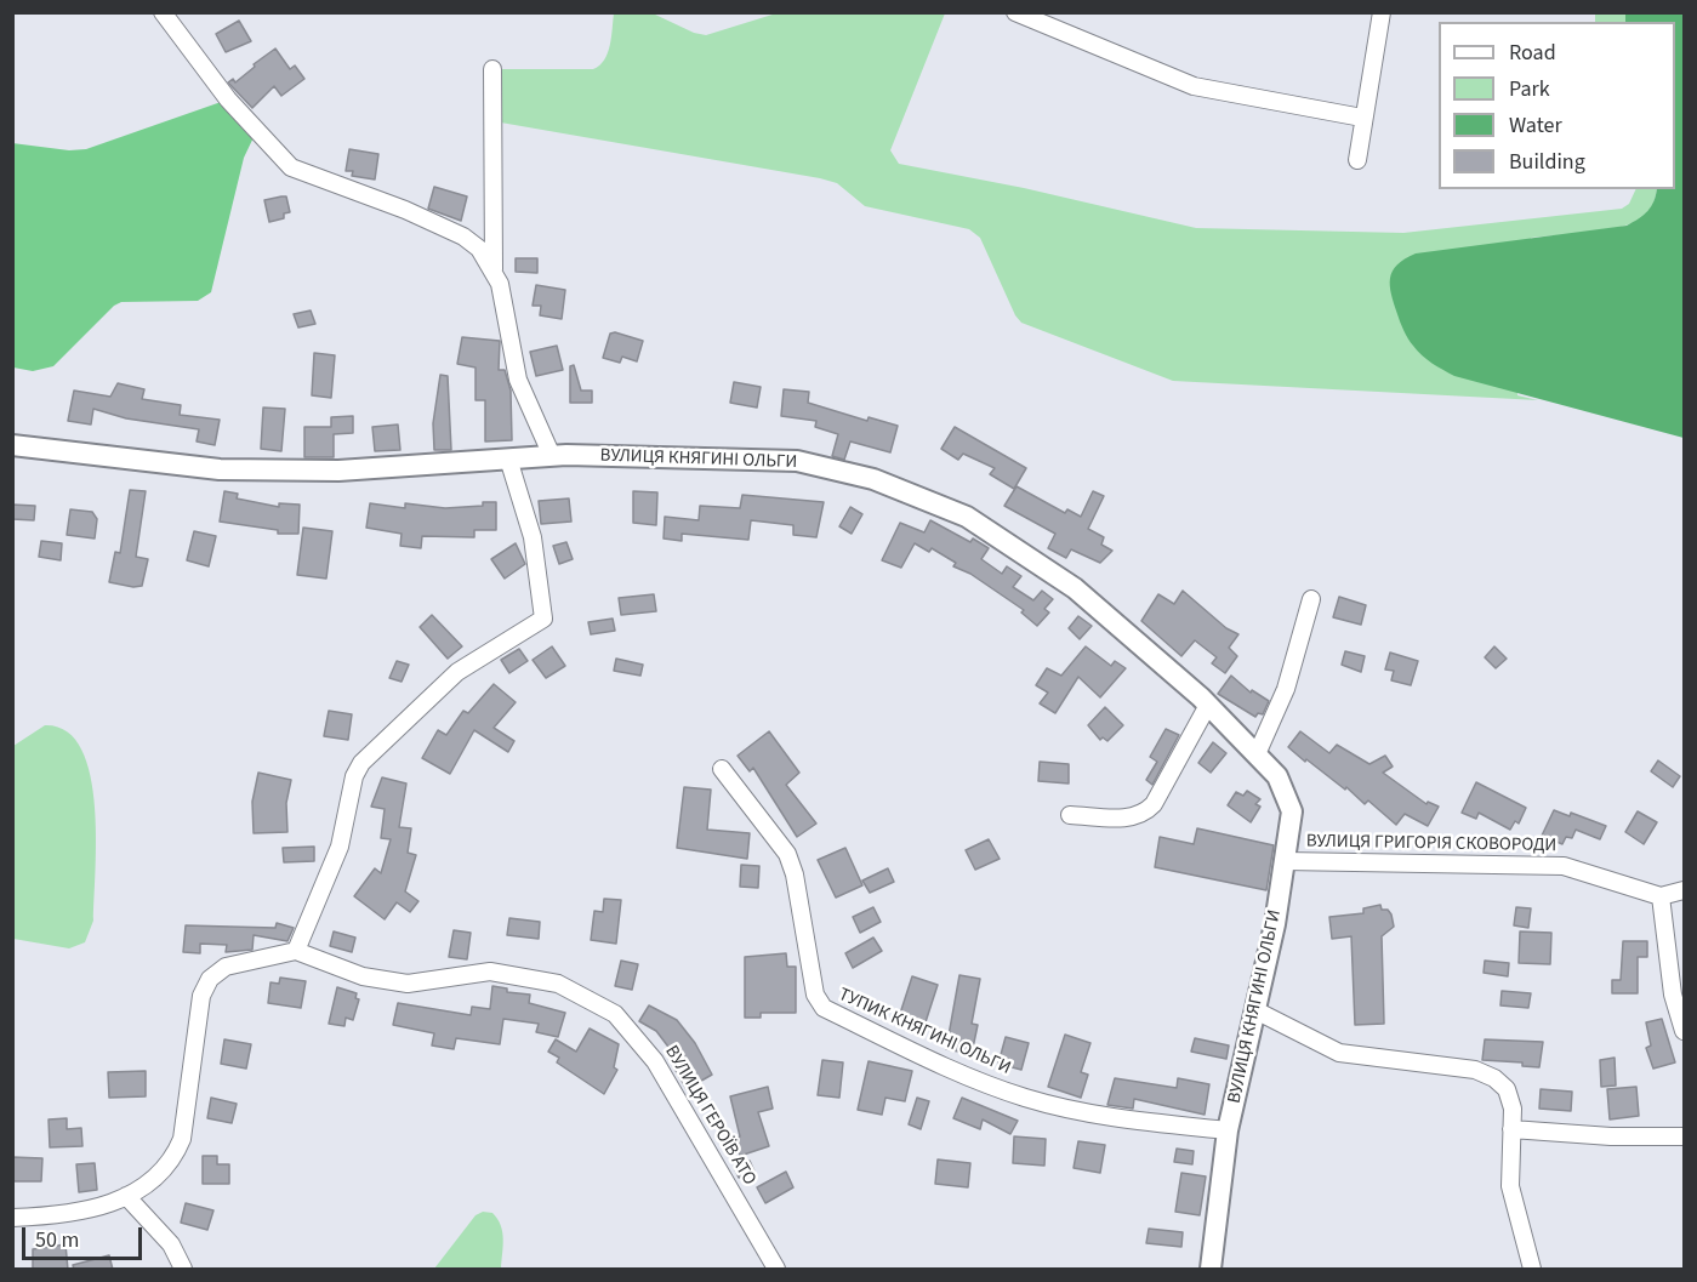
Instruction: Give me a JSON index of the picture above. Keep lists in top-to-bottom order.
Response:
{
  "streets": {
    "street": [
      "ВУЛИЦЯ КНЯГИНІ ОЛЬГИ",
      "ВУЛИЦЯ ГРИГОРІЯ СКОВОРОДИ",
      "ТУПИК КНЯГИНІ ОЛЬГИ",
      "ВУЛИЦЯ ГЕРОЇВ АТО"
    ]
  },
  "crossings": [
    ["ВУЛИЦЯ КНЯГИНІ ОЛЬГИ", "ВУЛИЦЯ ГРИГОРІЯ СКОВОРОДИ"],
    ["ВУЛИЦЯ КНЯГИНІ ОЛЬГИ", "ТУПИК КНЯГИНІ ОЛЬГИ"]
  ],
  "legend": [
    "Road",
    "Park",
    "Water",
    "Building"
  ],
  "scale_bar": "50 m"
}
